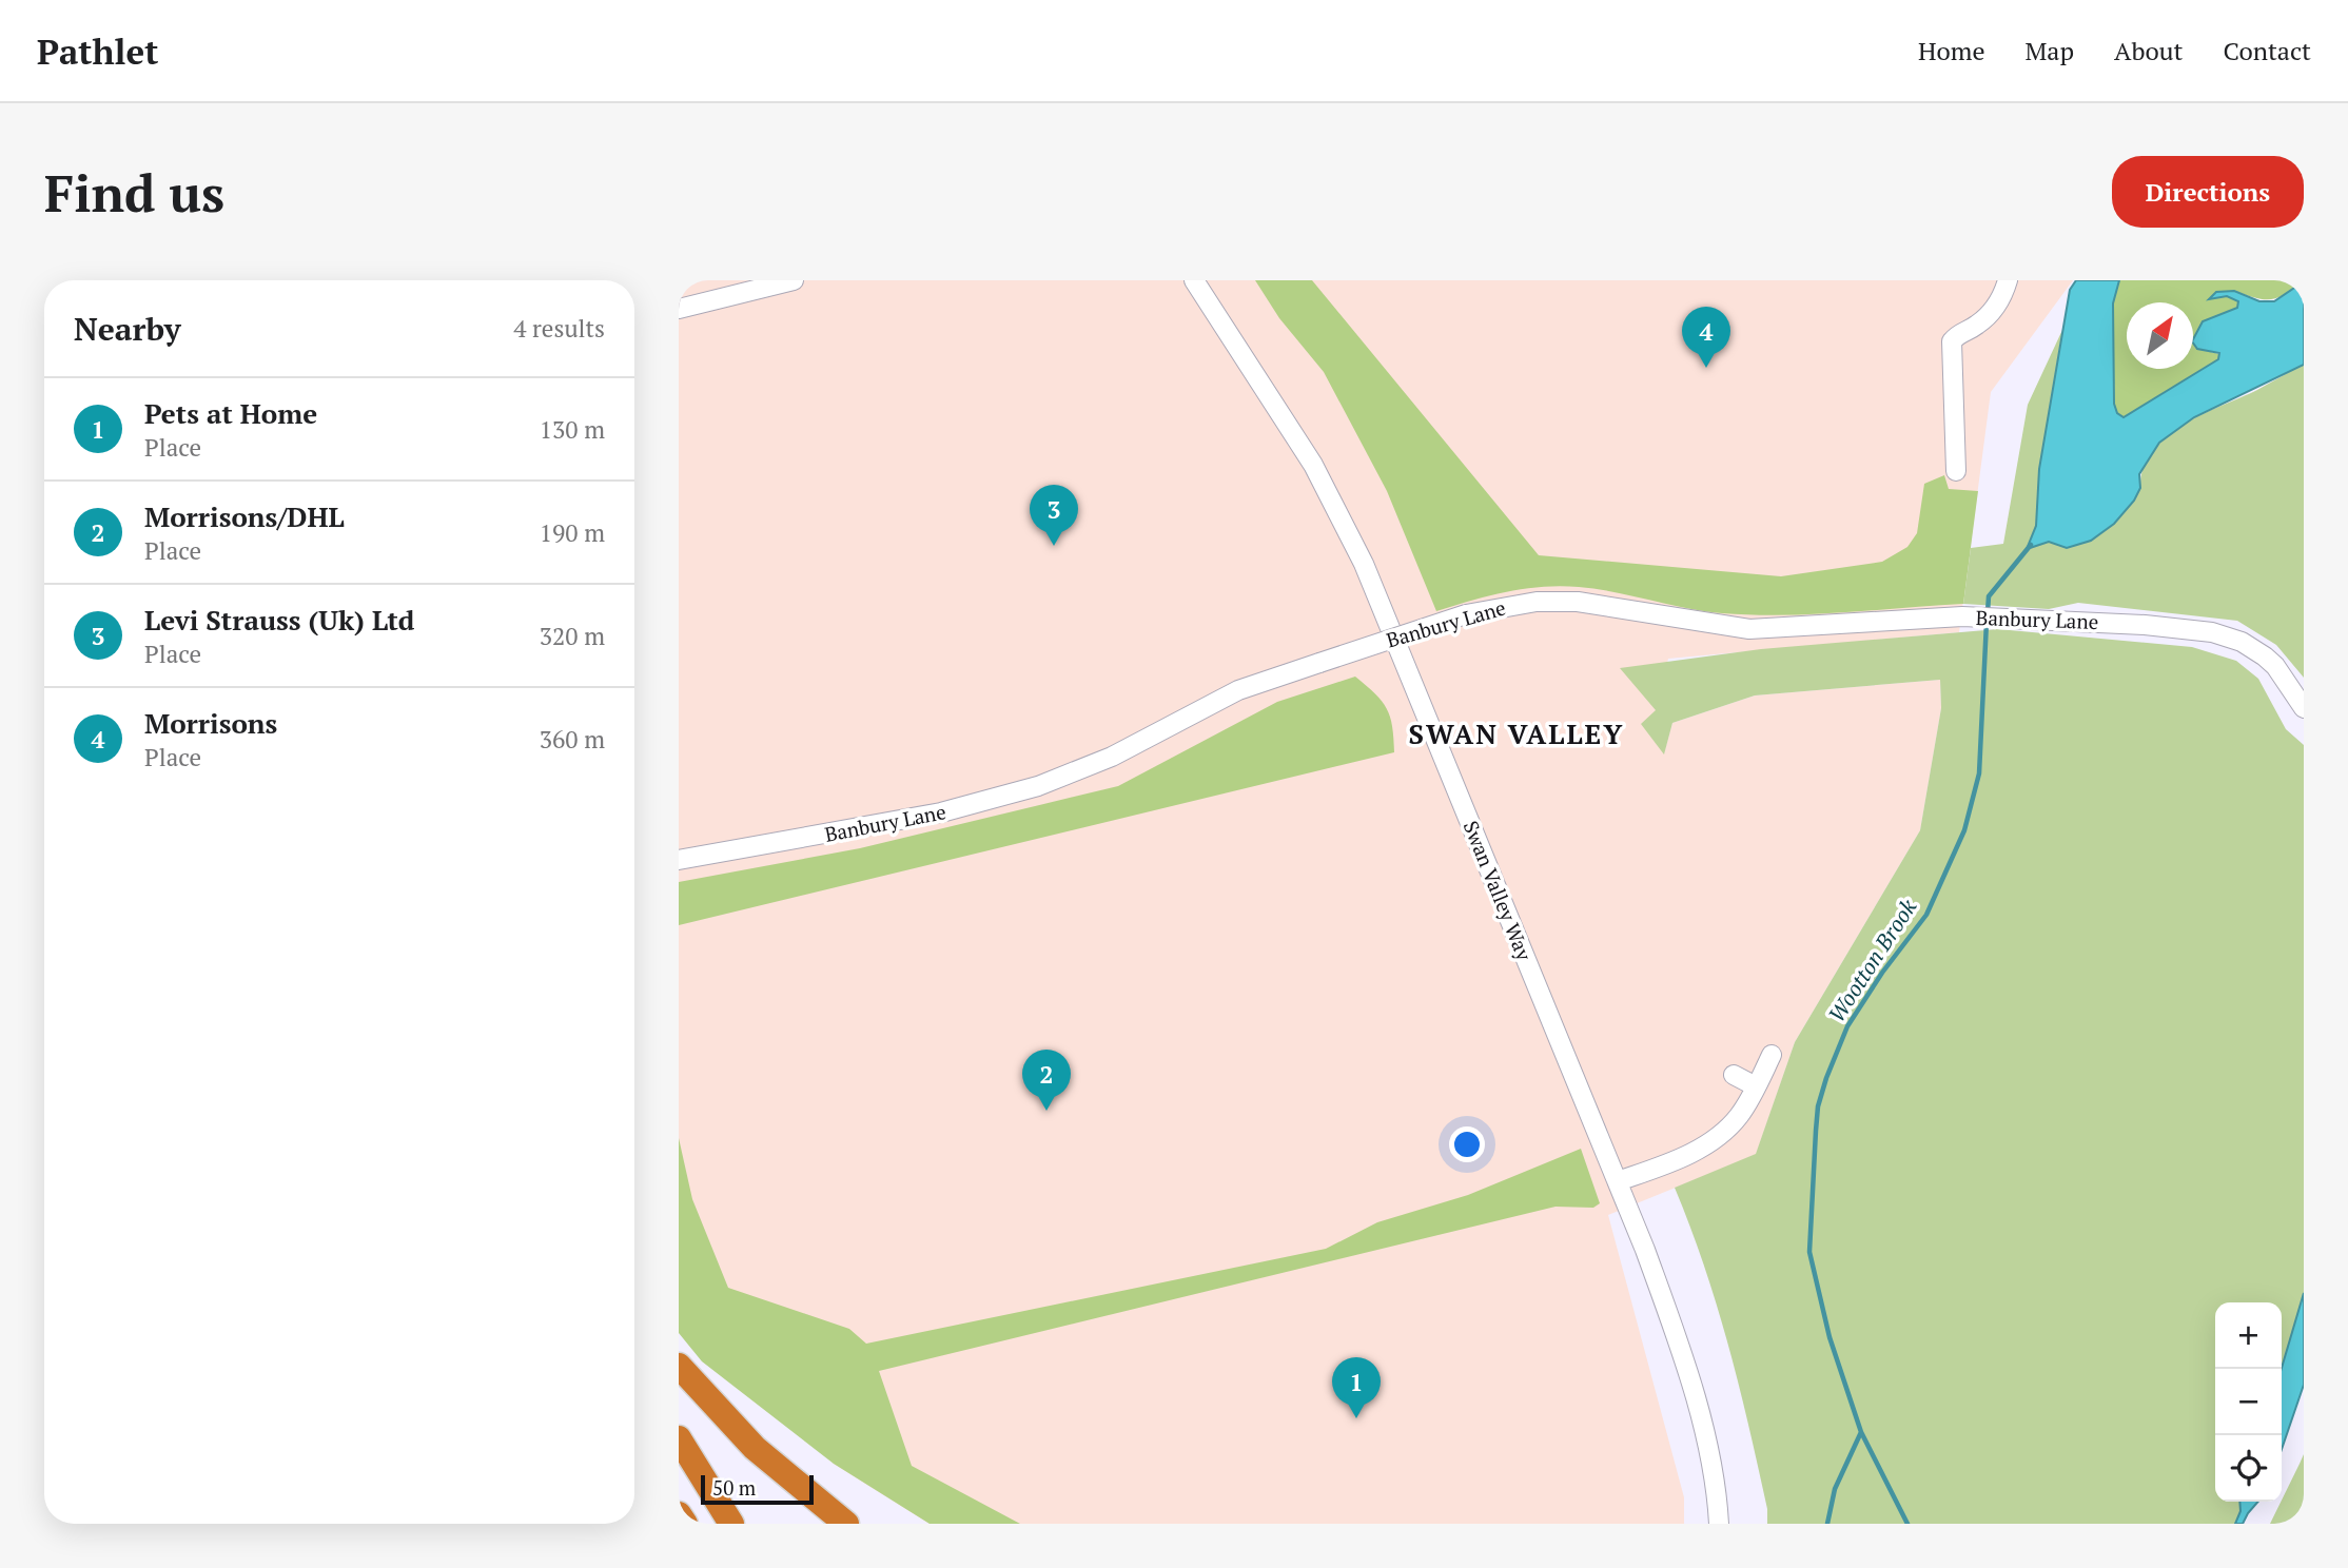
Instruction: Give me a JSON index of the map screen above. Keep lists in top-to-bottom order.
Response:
{
  "streets": {
    "street": ["Banbury Lane", "Swan Valley Way"]
  },
  "districts": ["SWAN VALLEY"],
  "water": ["Wootton Brook"],
  "scale_bar": "50 m",
  "north": "top right",
  "page": {
    "header": "Pathlet",
    "nav": [
      "Home",
      "Map",
      "About",
      "Contact"
    ],
    "buttons": "Directions",
    "title": "Find us",
    "heading": ["Nearby", "4 results"],
    "pins": [
      "4",
      "3",
      "2",
      "1"
    ],
    "list": [
      {
        "mark": "1",
        "name": "Pets at Home",
        "note": "Place",
        "value": "130 m"
      },
      {
        "mark": "2",
        "name": "Morrisons/DHL",
        "note": "Place",
        "value": "190 m"
      },
      {
        "mark": "3",
        "name": "Levi Strauss (Uk) Ltd",
        "note": "Place",
        "value": "320 m"
      },
      {
        "mark": "4",
        "name": "Morrisons",
        "note": "Place",
        "value": "360 m"
      }
    ],
    "map_buttons": ["+", "−"],
    "scale": "50 m"
  }
}
